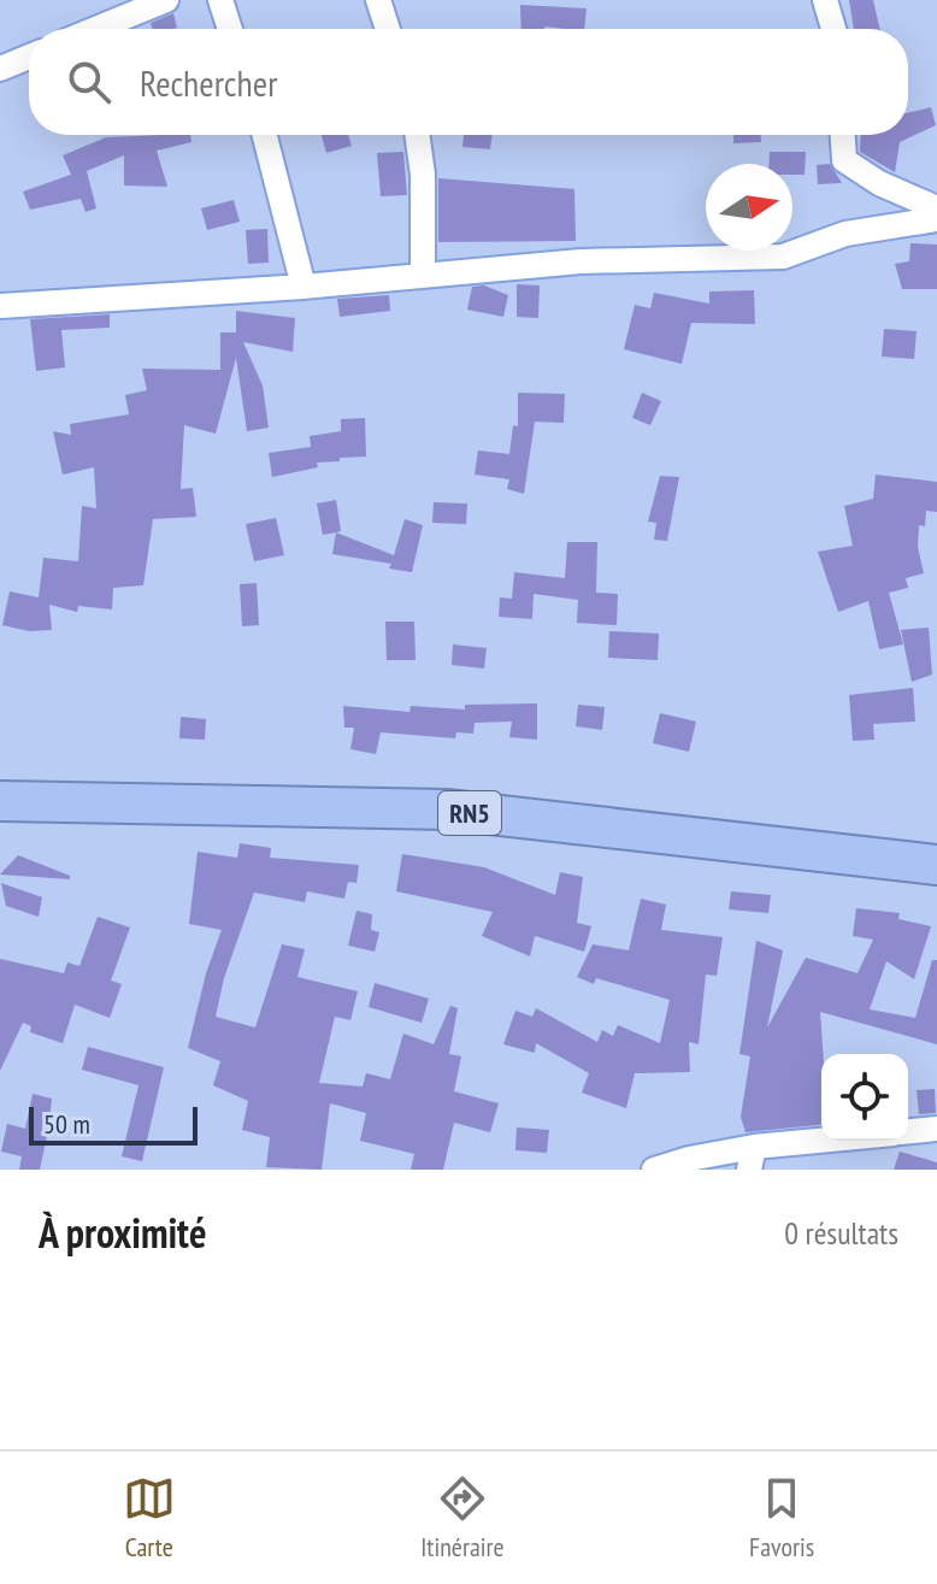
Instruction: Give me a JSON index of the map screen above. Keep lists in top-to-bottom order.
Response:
{
  "streets": {
    "highway": ["RN5"]
  },
  "scale_bar": "50 m",
  "north": "right",
  "page": {
    "search": "Rechercher",
    "scale": "50 m",
    "heading": ["À proximité", "0 résultats"],
    "nav": ["Carte", "Itinéraire", "Favoris"]
  }
}
